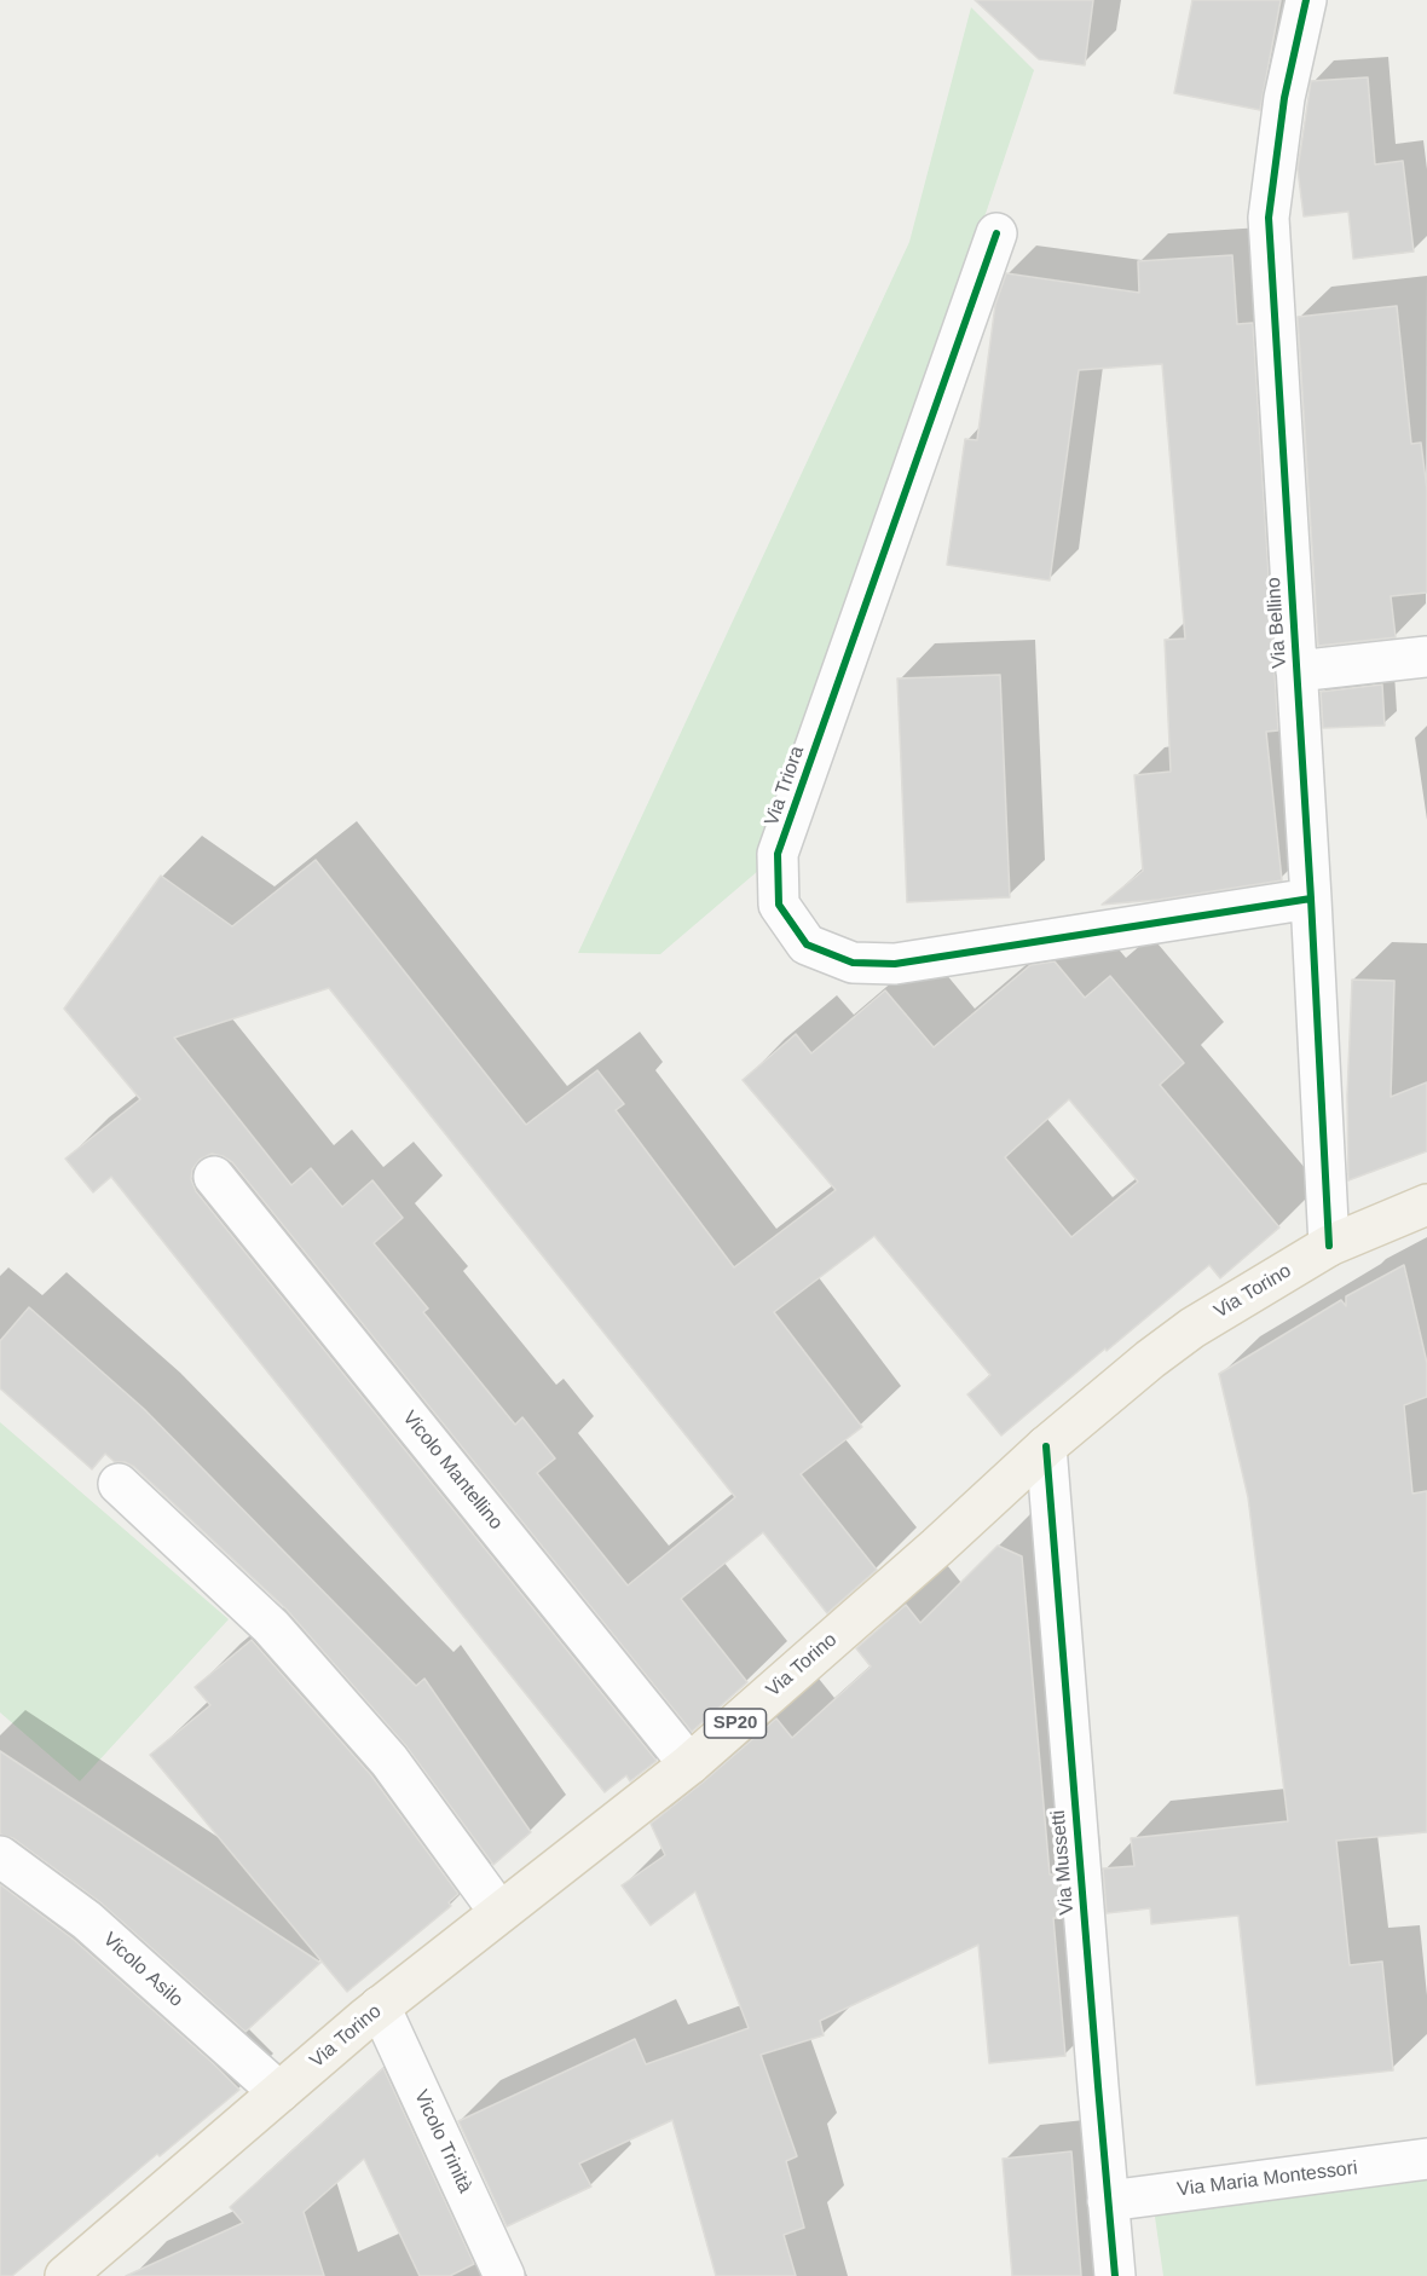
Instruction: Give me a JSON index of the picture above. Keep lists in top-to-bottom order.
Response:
{
  "streets": {
    "main road": ["Via Torino", "SP20"],
    "street": [
      "Via Bellino",
      "Via Triora",
      "Vicolo Mantellino",
      "Via Mussetti",
      "Vicolo Asilo",
      "Vicolo Trinità",
      "Via Maria Montessori"
    ]
  },
  "crossings": [
    ["Via Bellino", "Via Triora"],
    ["Via Bellino", "Via Torino"],
    ["Via Torino", "Vicolo Mantellino"],
    ["Via Torino", "Via Mussetti"],
    ["Via Torino", "Vicolo Asilo"],
    ["Via Torino", "Vicolo Trinità"],
    ["Via Mussetti", "Via Maria Montessori"]
  ]
}
